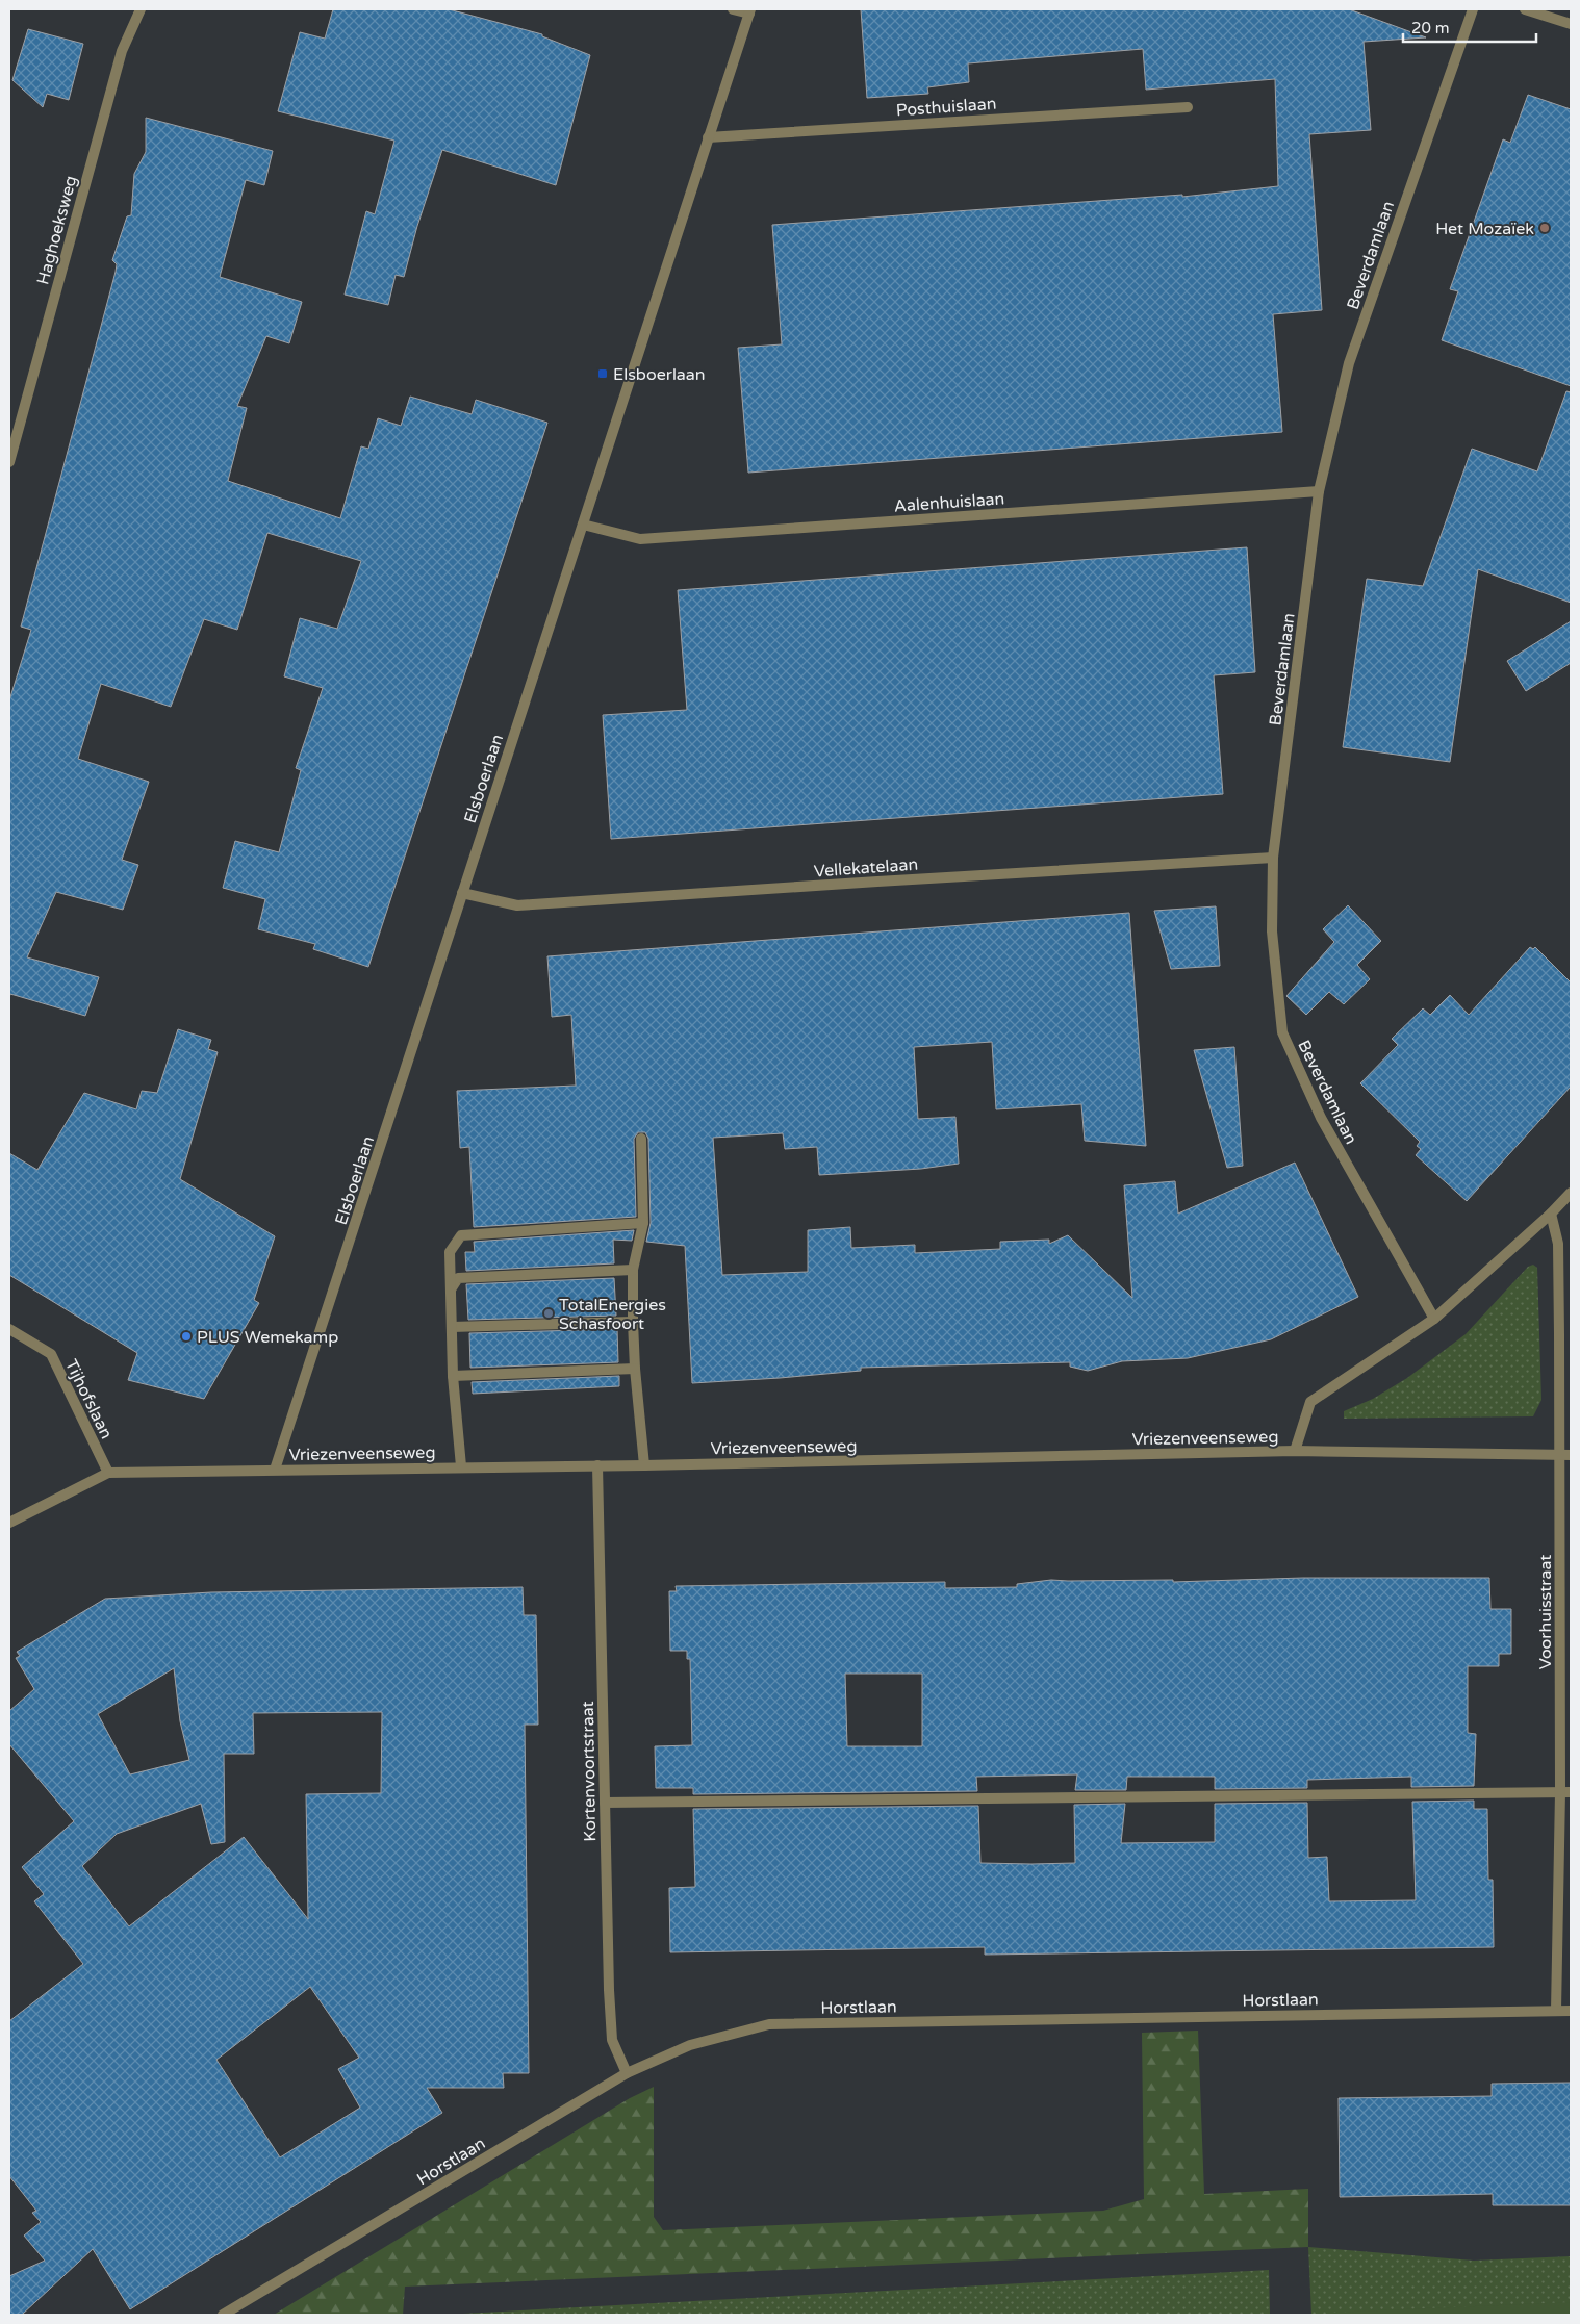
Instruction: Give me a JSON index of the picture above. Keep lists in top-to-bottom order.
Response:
{
  "streets": {
    "street": [
      "Posthuislaan",
      "Haghoeksweg",
      "Beverdamlaan",
      "Aalenhuislaan",
      "Elsboerlaan",
      "Vellekatelaan",
      "Tijhofslaan",
      "Vriezenveenseweg",
      "Voorhuisstraat",
      "Kortenvoortstraat",
      "Horstlaan"
    ]
  },
  "crossings": [
    ["Posthuislaan", "Elsboerlaan"],
    ["Beverdamlaan", "Aalenhuislaan"],
    ["Beverdamlaan", "Vellekatelaan"],
    ["Aalenhuislaan", "Elsboerlaan"],
    ["Elsboerlaan", "Vellekatelaan"],
    ["Elsboerlaan", "Vriezenveenseweg"],
    ["Tijhofslaan", "Vriezenveenseweg"],
    ["Vriezenveenseweg", "Voorhuisstraat"],
    ["Vriezenveenseweg", "Kortenvoortstraat"],
    ["Voorhuisstraat", "Horstlaan"],
    ["Kortenvoortstraat", "Horstlaan"]
  ],
  "places": {
    "other": ["Het Mozaïek", "TotalEnergies Schasfoort", "PLUS Wemekamp"],
    "transit": ["Elsboerlaan"]
  },
  "scale_bar": "20 m"
}
